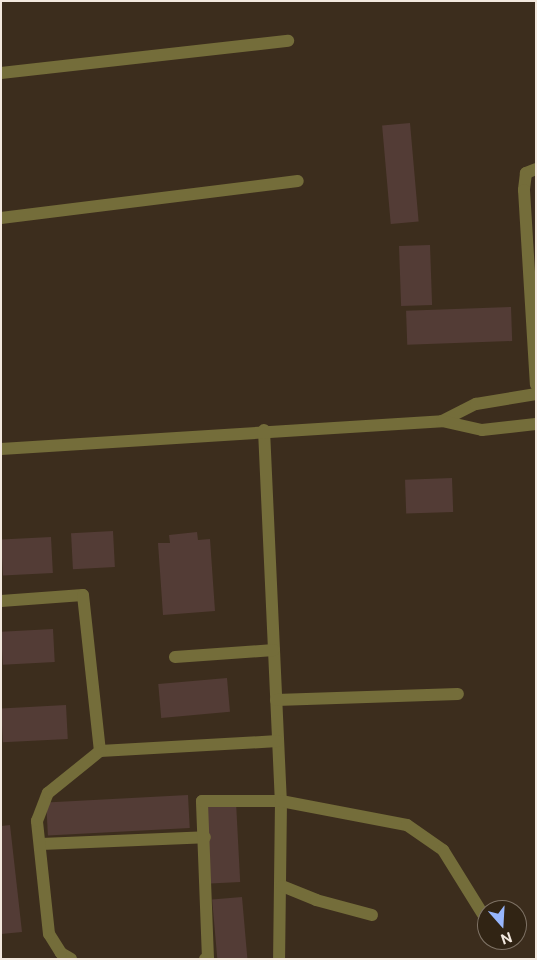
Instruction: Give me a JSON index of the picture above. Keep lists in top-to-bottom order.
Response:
{
  "north": "bottom"
}
